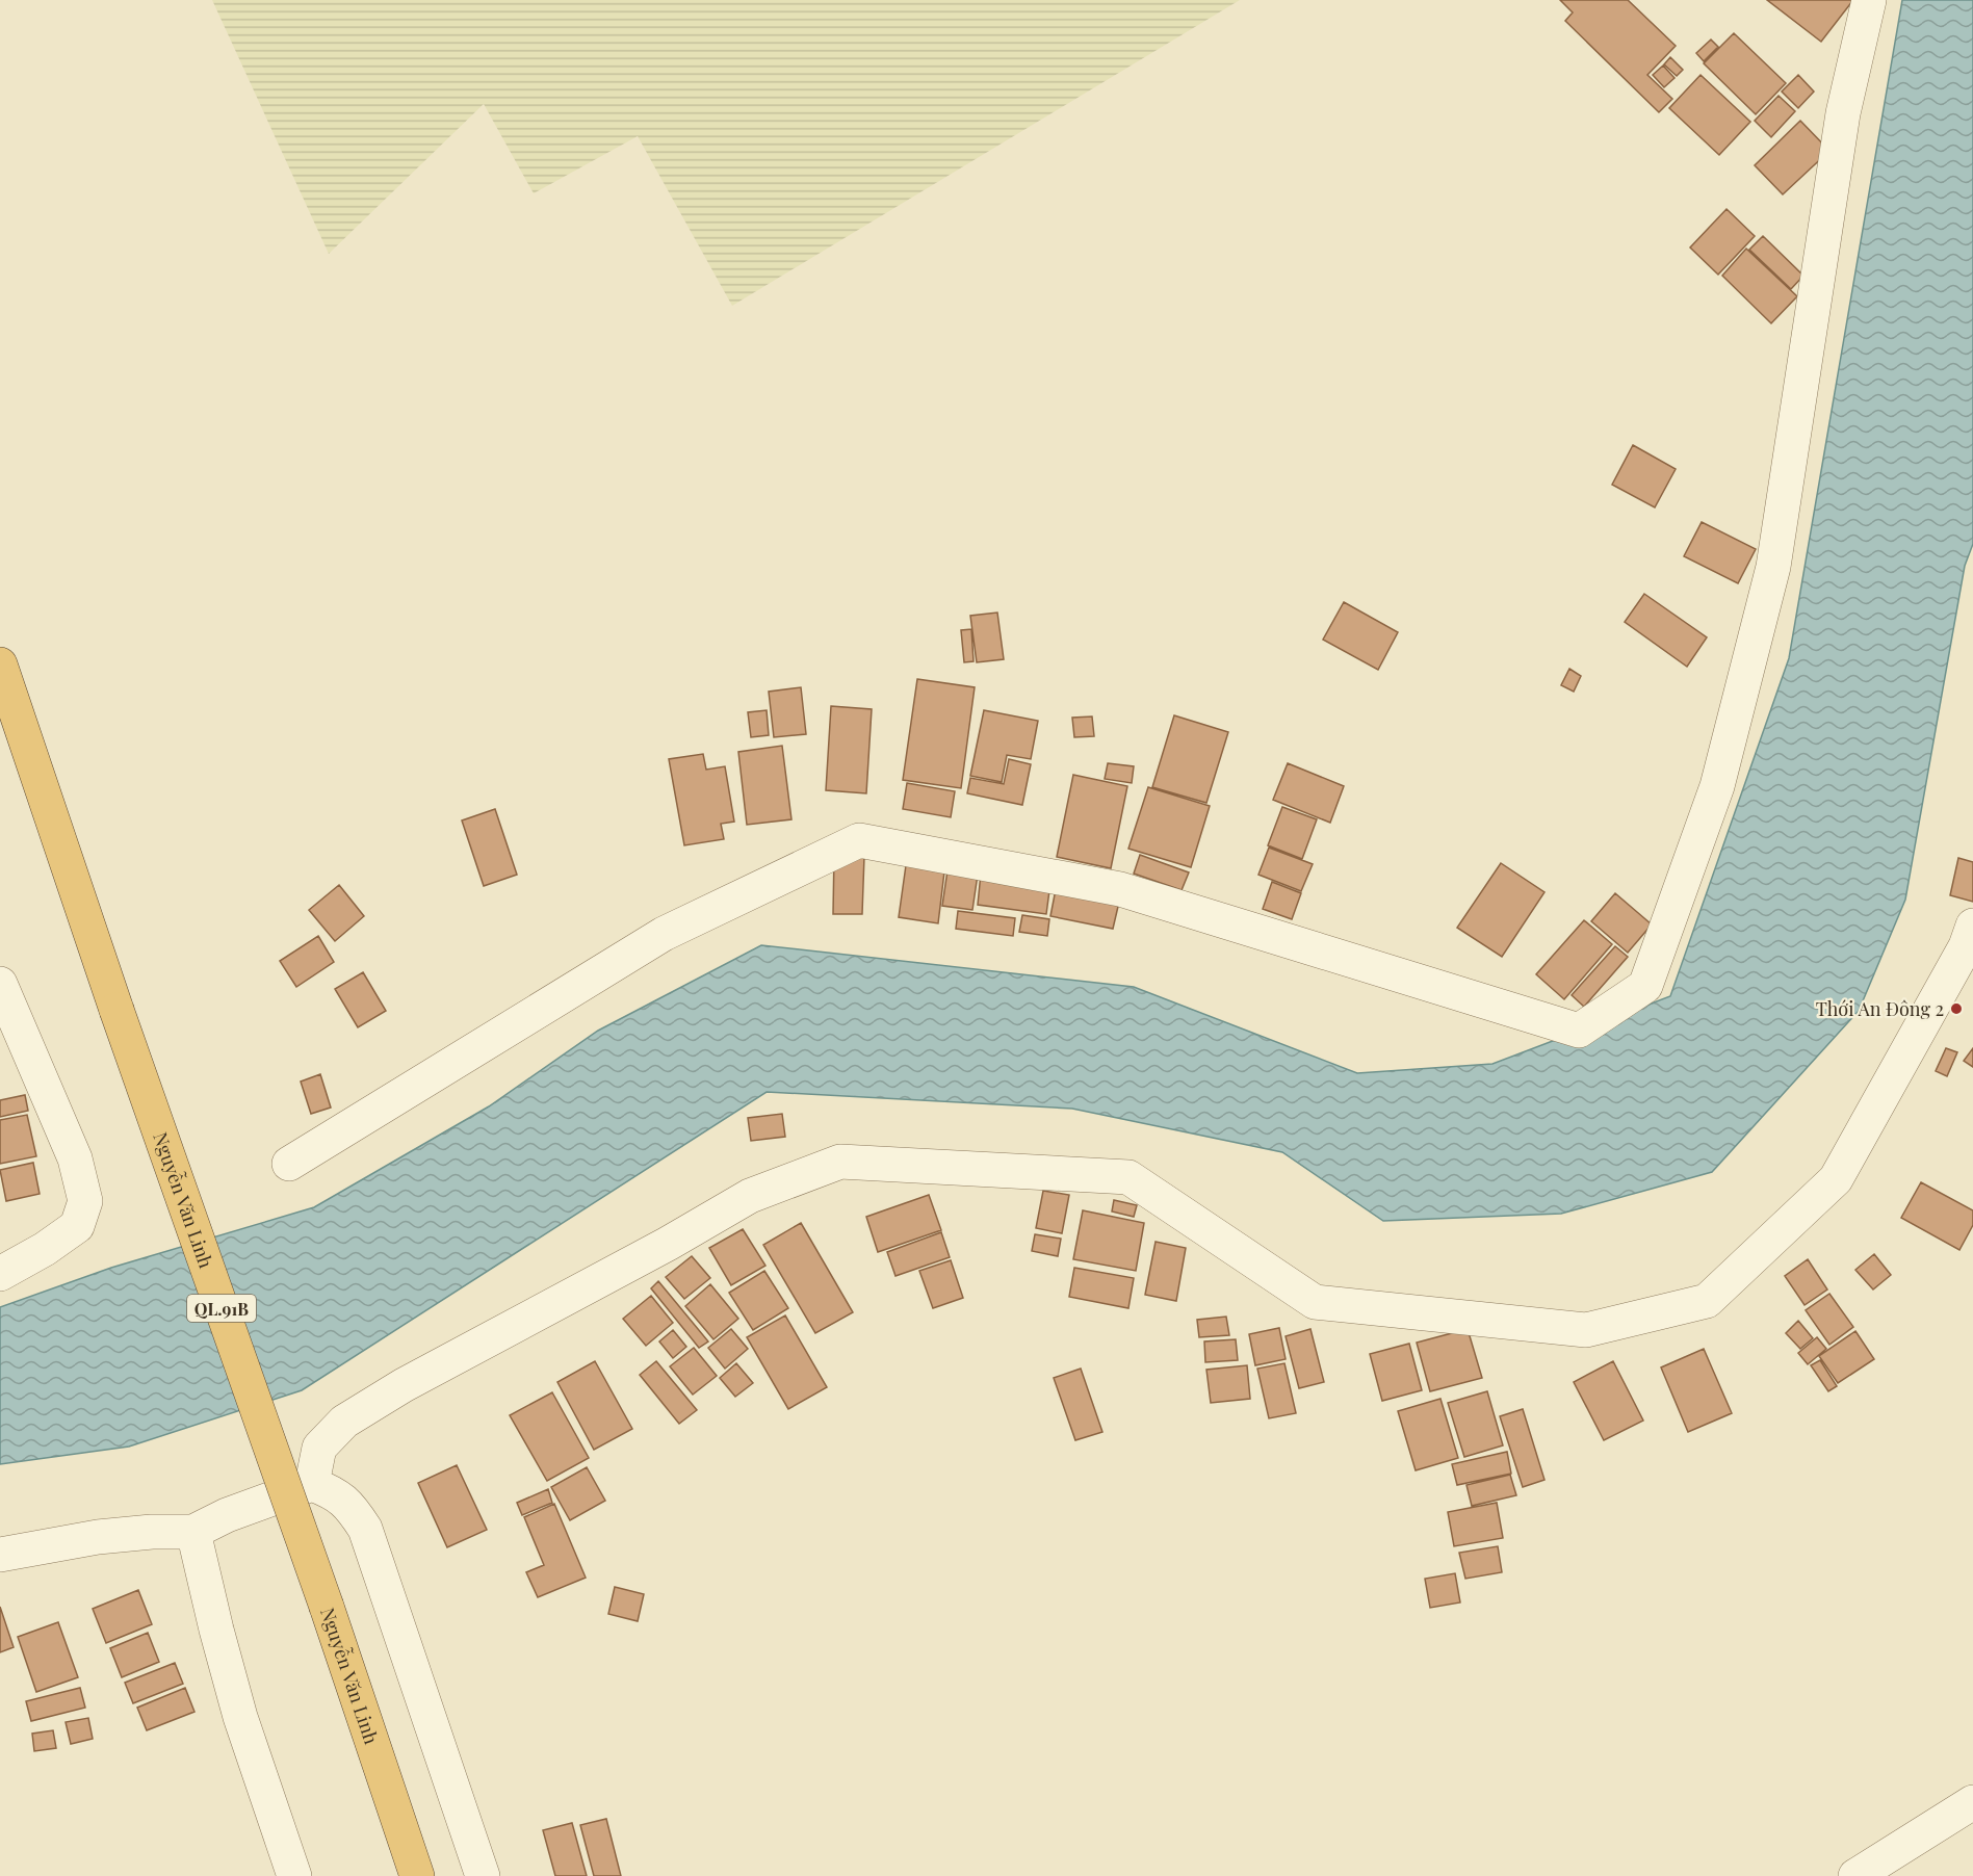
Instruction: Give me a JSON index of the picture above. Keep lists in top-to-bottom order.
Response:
{
  "streets": {
    "highway": ["Nguyễn Văn Linh", "QL.91B"]
  },
  "places": ["Thới An Đông 2"]
}
